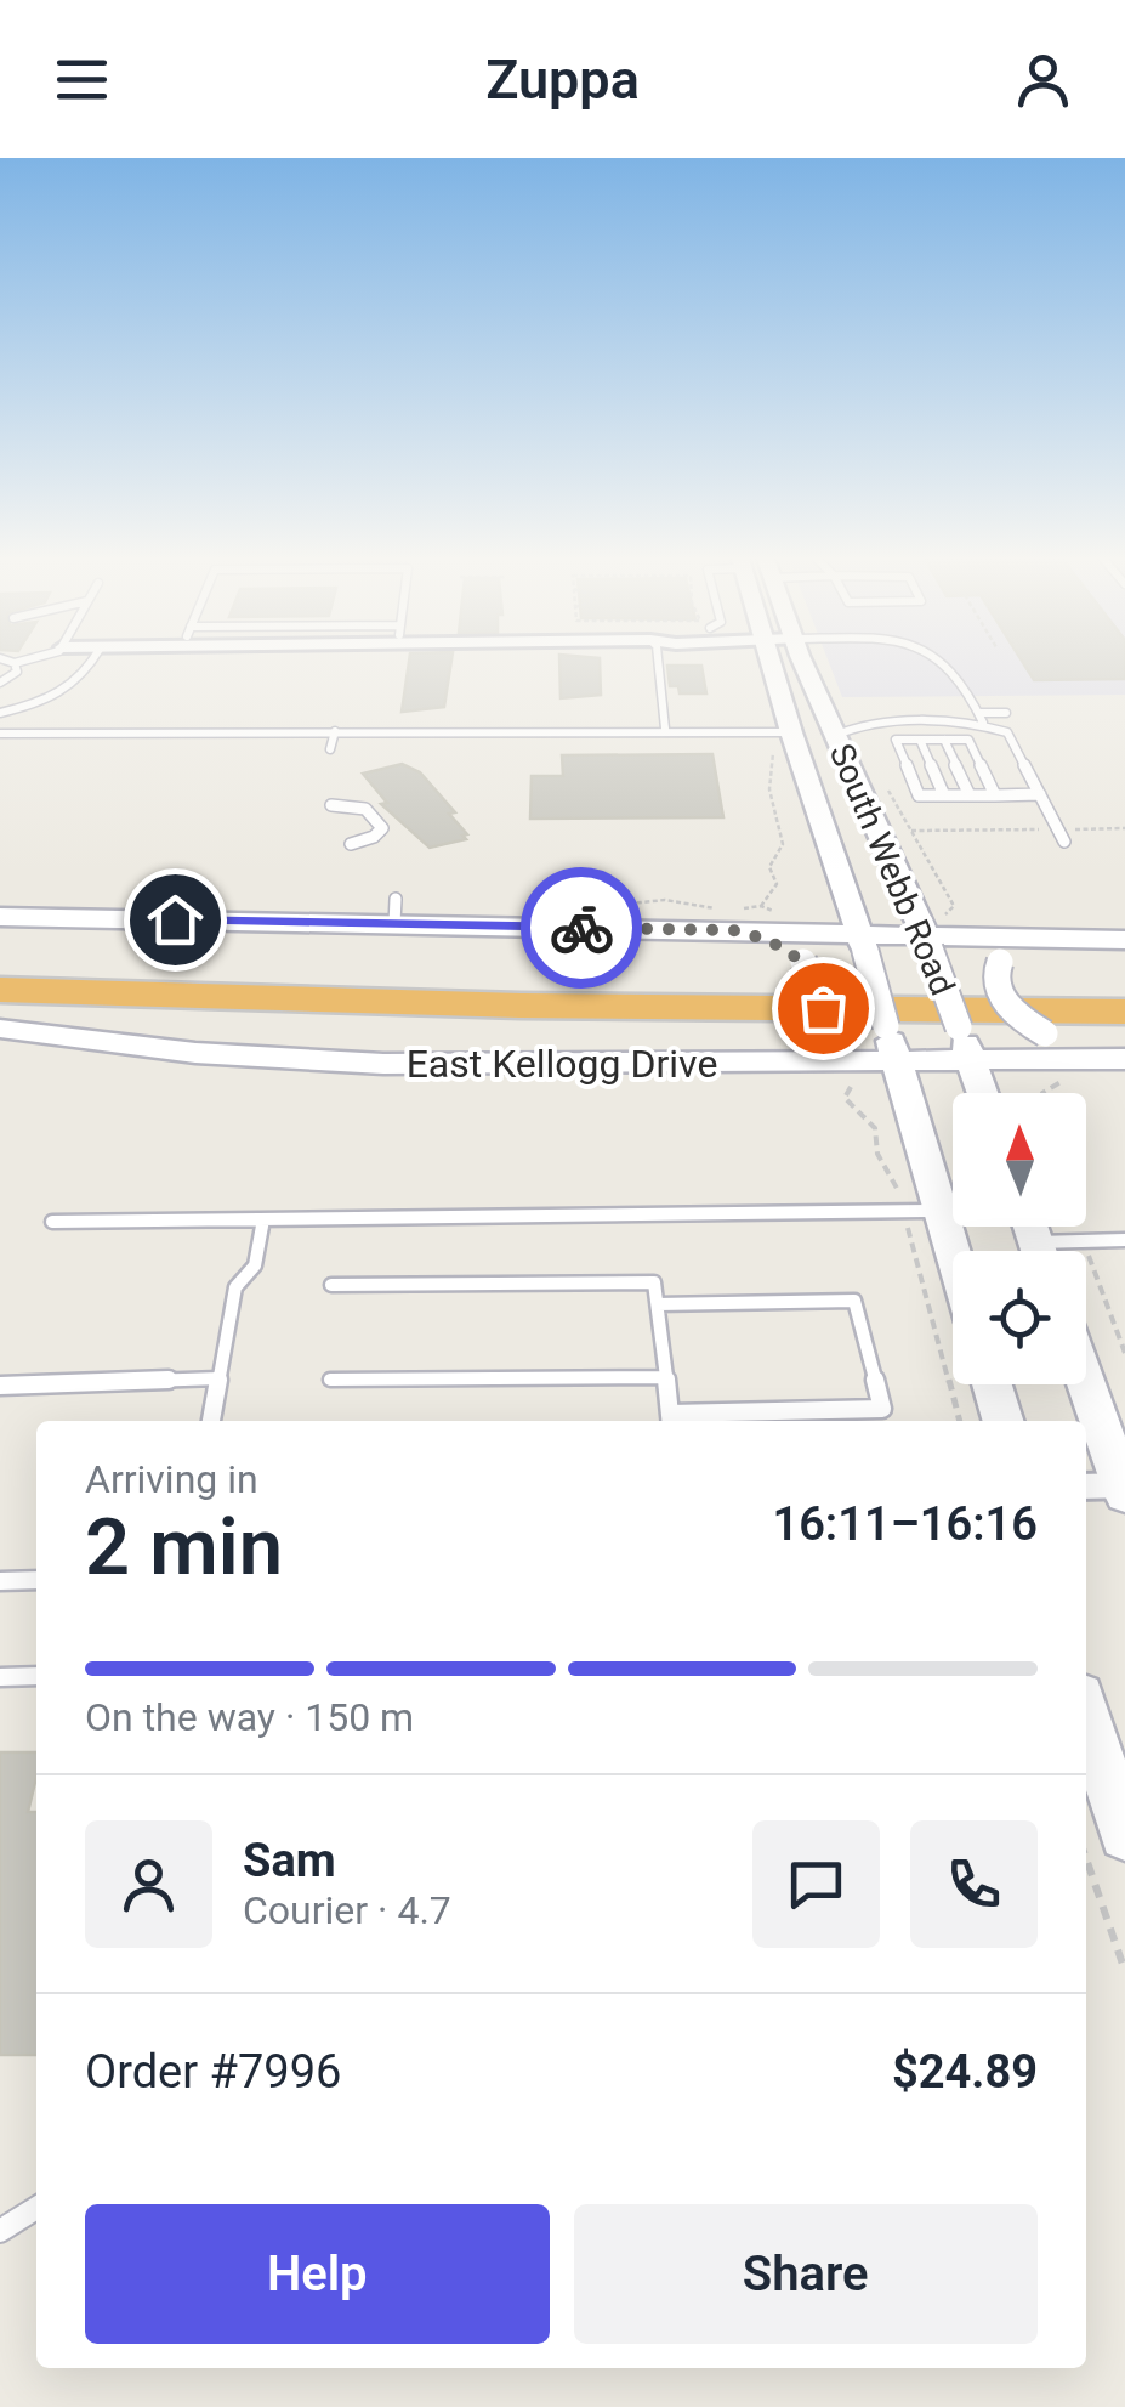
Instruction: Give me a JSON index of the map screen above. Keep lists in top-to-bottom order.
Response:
{
  "streets": {
    "main road": ["South Webb Road", "East Kellogg Drive"]
  },
  "crossings": [
    ["South Webb Road", "East Kellogg Drive"]
  ],
  "north": "top",
  "page": {
    "header": "Zuppa",
    "heading": ["2 min", "Arriving in", "16:11–16:16"],
    "panel": [
      "Sam",
      "Courier · 4.7",
      "Order #7996",
      "$24.89"
    ],
    "bar": "On the way · 150 m",
    "buttons": ["Help", "Share"]
  }
}
